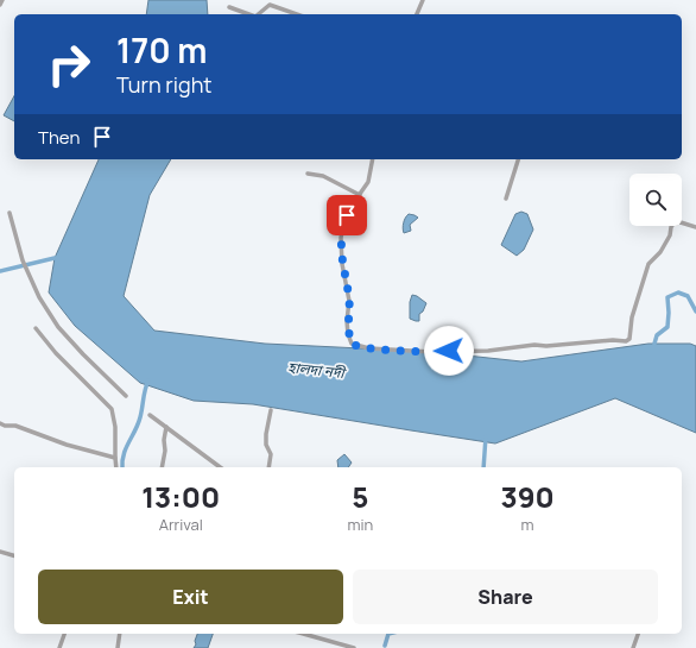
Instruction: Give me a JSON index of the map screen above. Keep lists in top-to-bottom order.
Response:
{
  "water": ["হালদা নদী"],
  "page": {
    "turn": ["170 m", "Turn right"],
    "then": "Then",
    "eta": [
      "13:00",
      "Arrival",
      "5",
      "min",
      "390",
      "m"
    ],
    "buttons": ["Exit", "Share"]
  }
}
